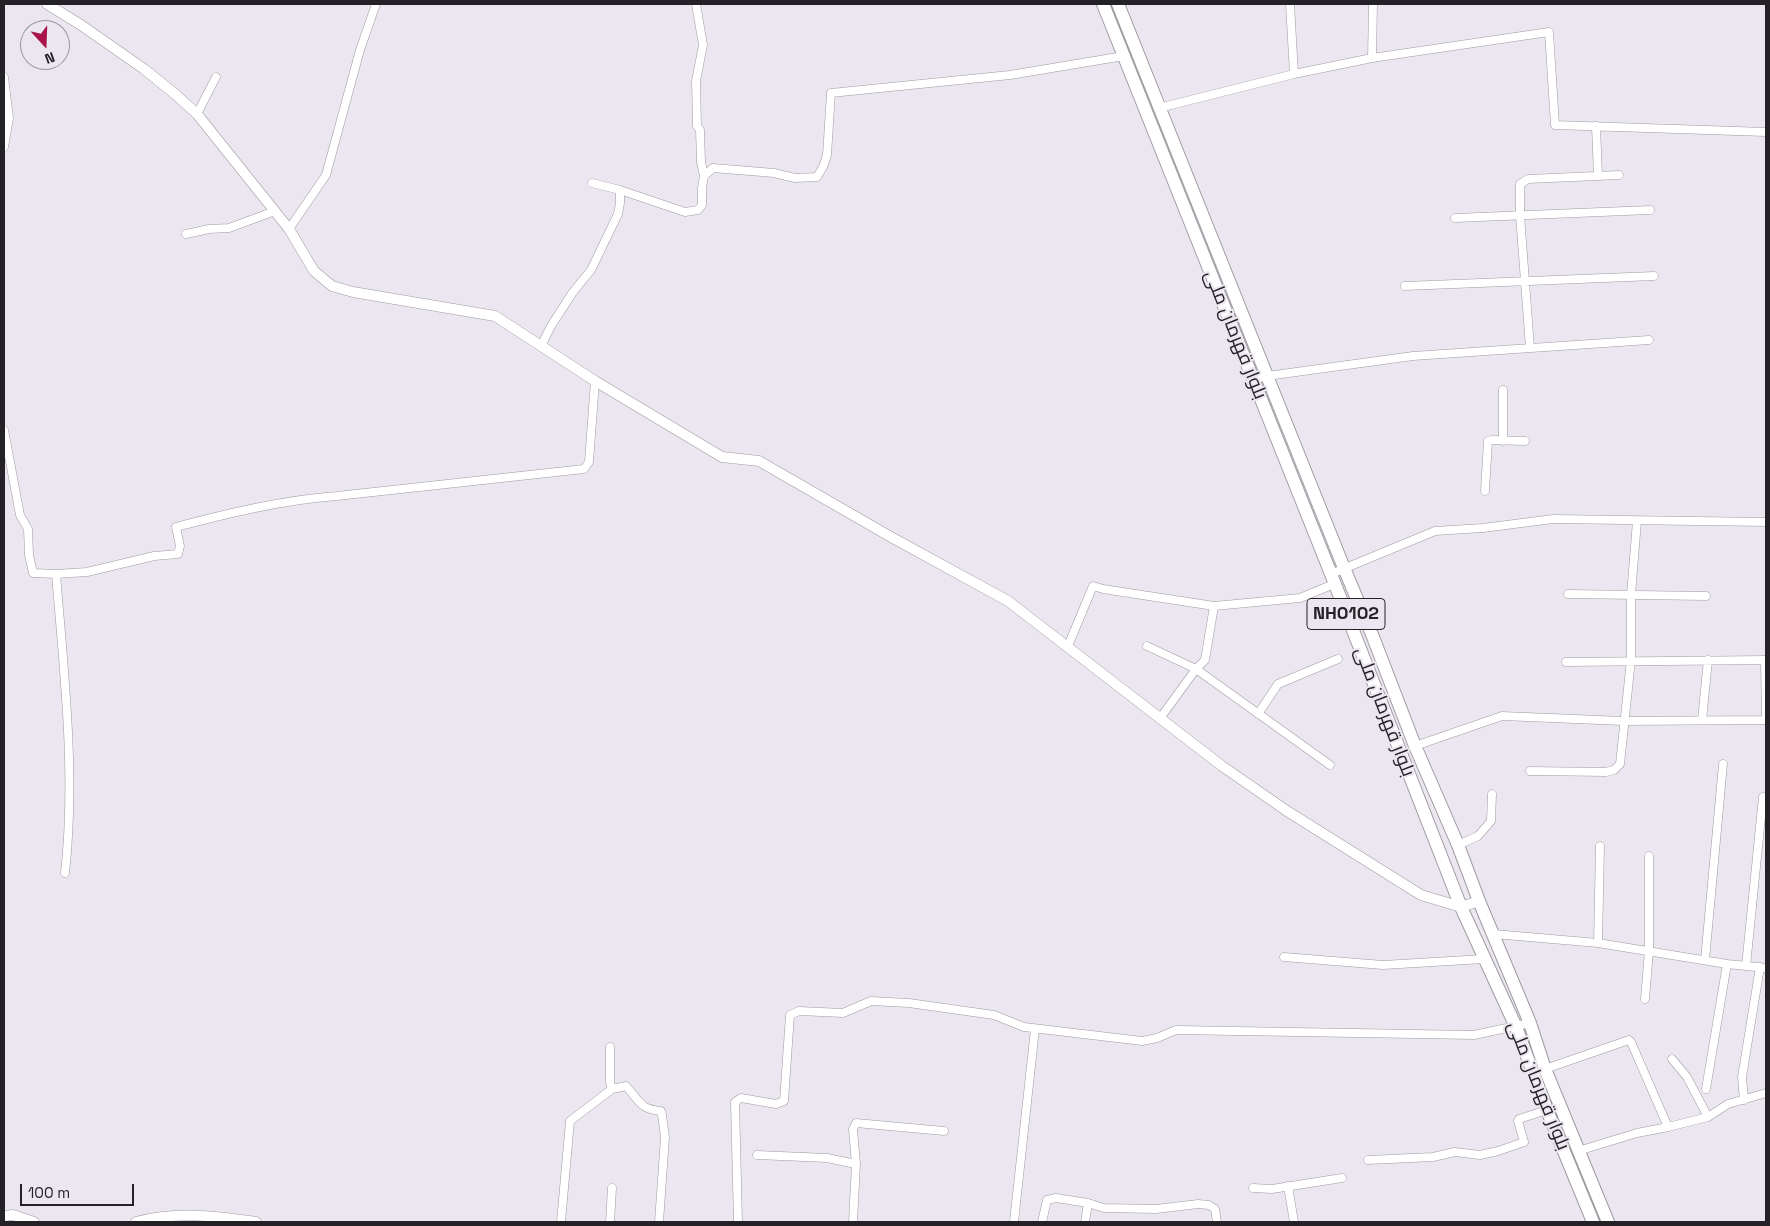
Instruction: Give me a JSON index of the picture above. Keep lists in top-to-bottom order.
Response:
{
  "streets": {
    "highway": ["بلوار قهرمان ملی", "NH0102"]
  },
  "scale_bar": "100 m",
  "north": "bottom"
}
